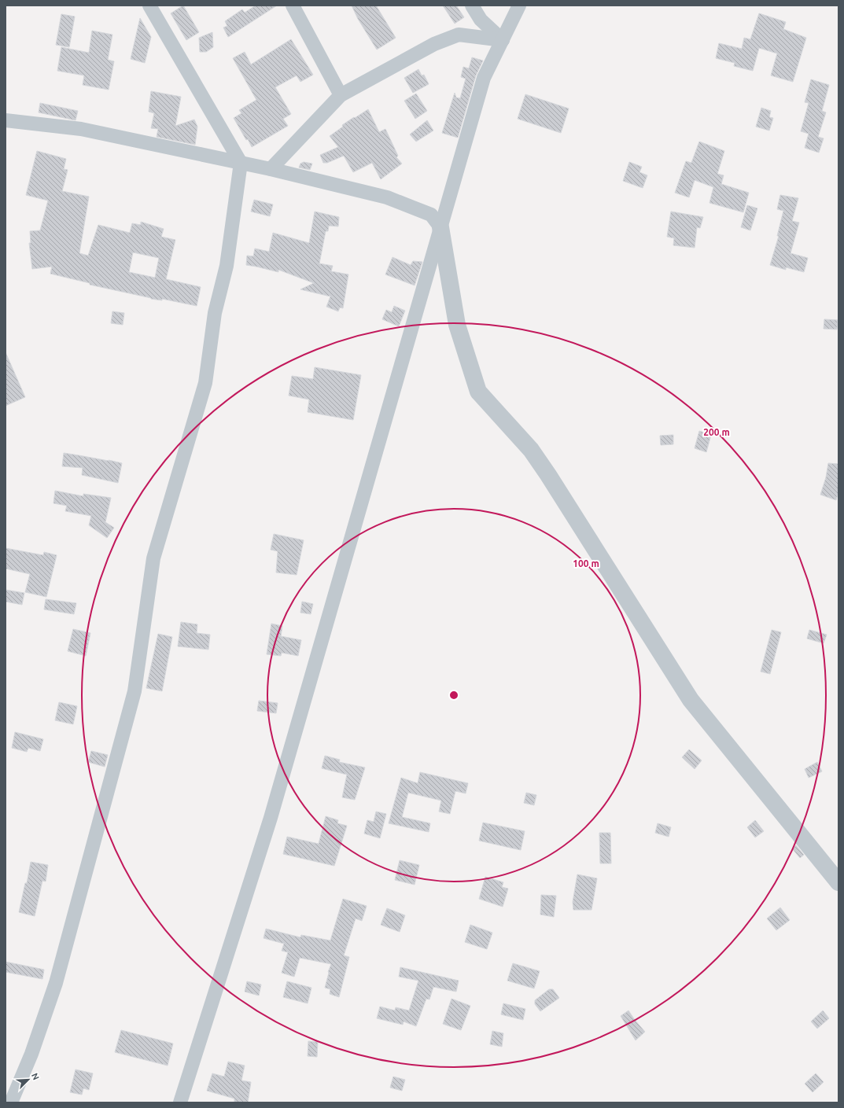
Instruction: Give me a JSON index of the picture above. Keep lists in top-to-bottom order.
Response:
{
  "north": "top right",
  "rings": ["200 m", "100 m"]
}
